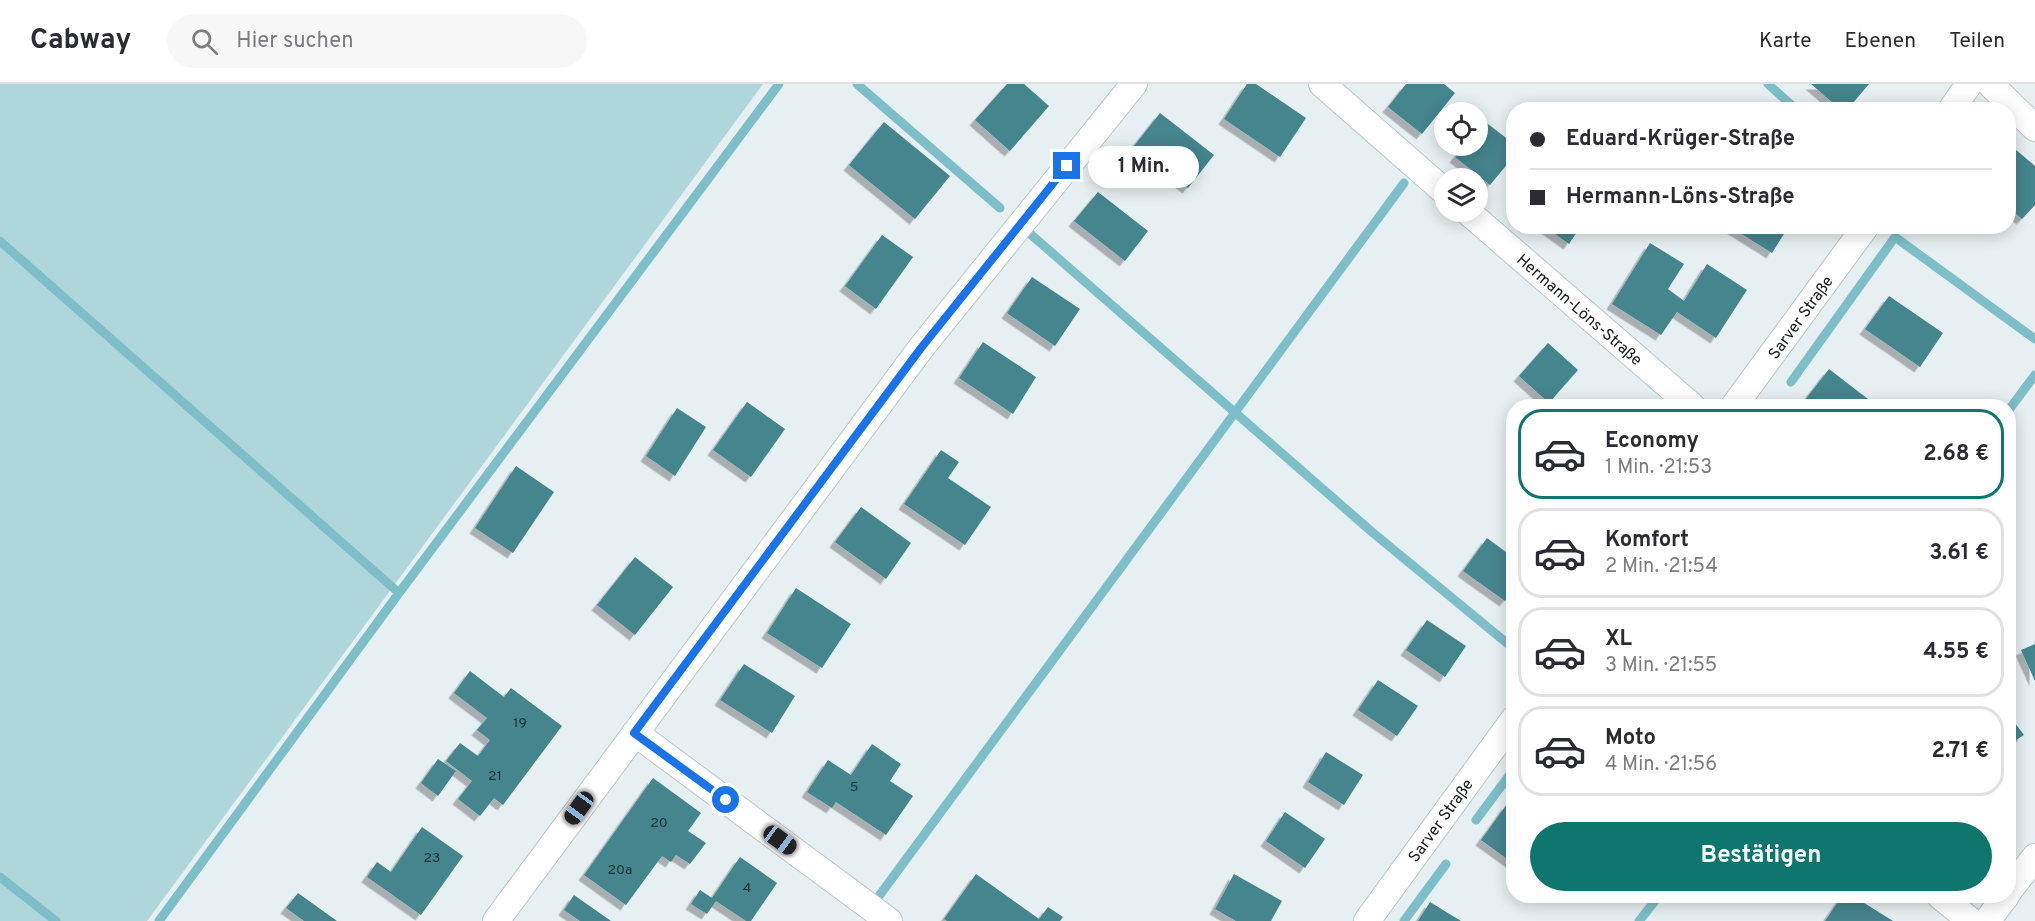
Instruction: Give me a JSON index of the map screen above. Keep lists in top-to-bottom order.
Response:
{
  "streets": {
    "street": ["Hermann-Löns-Straße", "Sarver Straße"]
  },
  "house_numbers": [
    "19",
    "21",
    "5",
    "20",
    "23",
    "20a",
    "4"
  ],
  "page": {
    "header": "Cabway",
    "search": "Hier suchen",
    "nav": ["Karte", "Ebenen", "Teilen"],
    "banner": ["Eduard-Krüger-Straße", "Hermann-Löns-Straße"],
    "bubble": "1 Min.",
    "list": [
      {
        "name": "Economy",
        "note": "1 Min. · 21:53",
        "value": "2.68 €"
      },
      {
        "name": "Komfort",
        "note": "2 Min. · 21:54",
        "value": "3.61 €"
      },
      {
        "name": "XL",
        "note": "3 Min. · 21:55",
        "value": "4.55 €"
      },
      {
        "name": "Moto",
        "note": "4 Min. · 21:56",
        "value": "2.71 €"
      }
    ],
    "buttons": "Bestätigen"
  }
}
